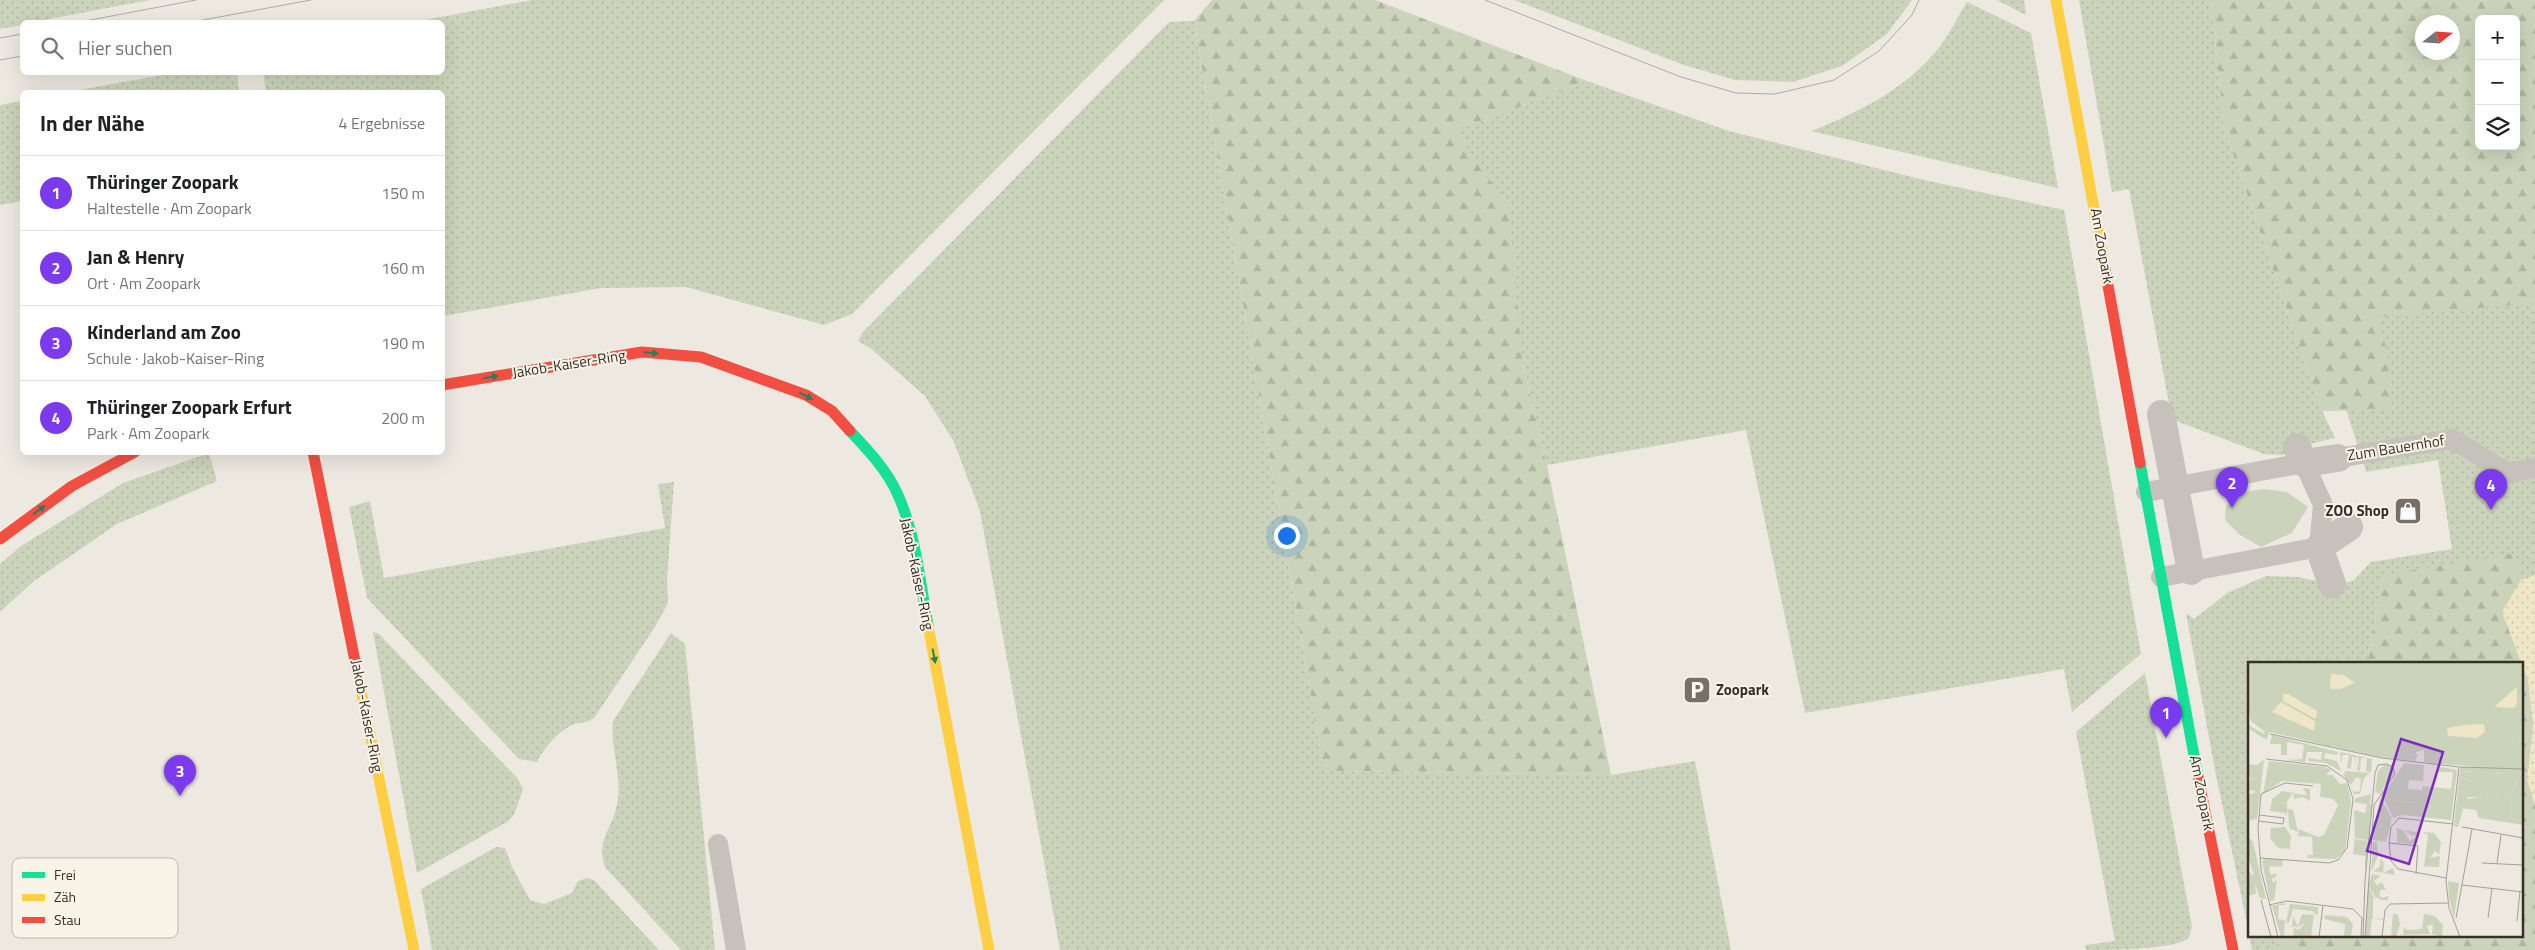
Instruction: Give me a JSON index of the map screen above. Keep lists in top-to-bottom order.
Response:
{
  "streets": {
    "street": ["Am Zoopark", "Jakob-Kaiser-Ring"],
    "lane": ["Zum Bauernhof"]
  },
  "one_way": ["Jakob-Kaiser-Ring"],
  "places": {
    "shop": ["ZOO Shop"],
    "parking": ["Zoopark"]
  },
  "legend": ["Frei", "Zäh", "Stau"],
  "north": "right",
  "page": {
    "map_buttons": ["+", "−"],
    "search": "Hier suchen",
    "heading": ["In der Nähe", "4 Ergebnisse"],
    "list": [
      {
        "mark": "1",
        "name": "Thüringer Zoopark",
        "note": "Haltestelle · Am Zoopark",
        "value": "150 m"
      },
      {
        "mark": "2",
        "name": "Jan & Henry",
        "note": "Ort · Am Zoopark",
        "value": "160 m"
      },
      {
        "mark": "3",
        "name": "Kinderland am Zoo",
        "note": "Schule · Jakob-Kaiser-Ring",
        "value": "190 m"
      },
      {
        "mark": "4",
        "name": "Thüringer Zoopark Erfurt",
        "note": "Park · Am Zoopark",
        "value": "200 m"
      }
    ],
    "pins": [
      "2",
      "4",
      "1",
      "3"
    ]
  }
}
